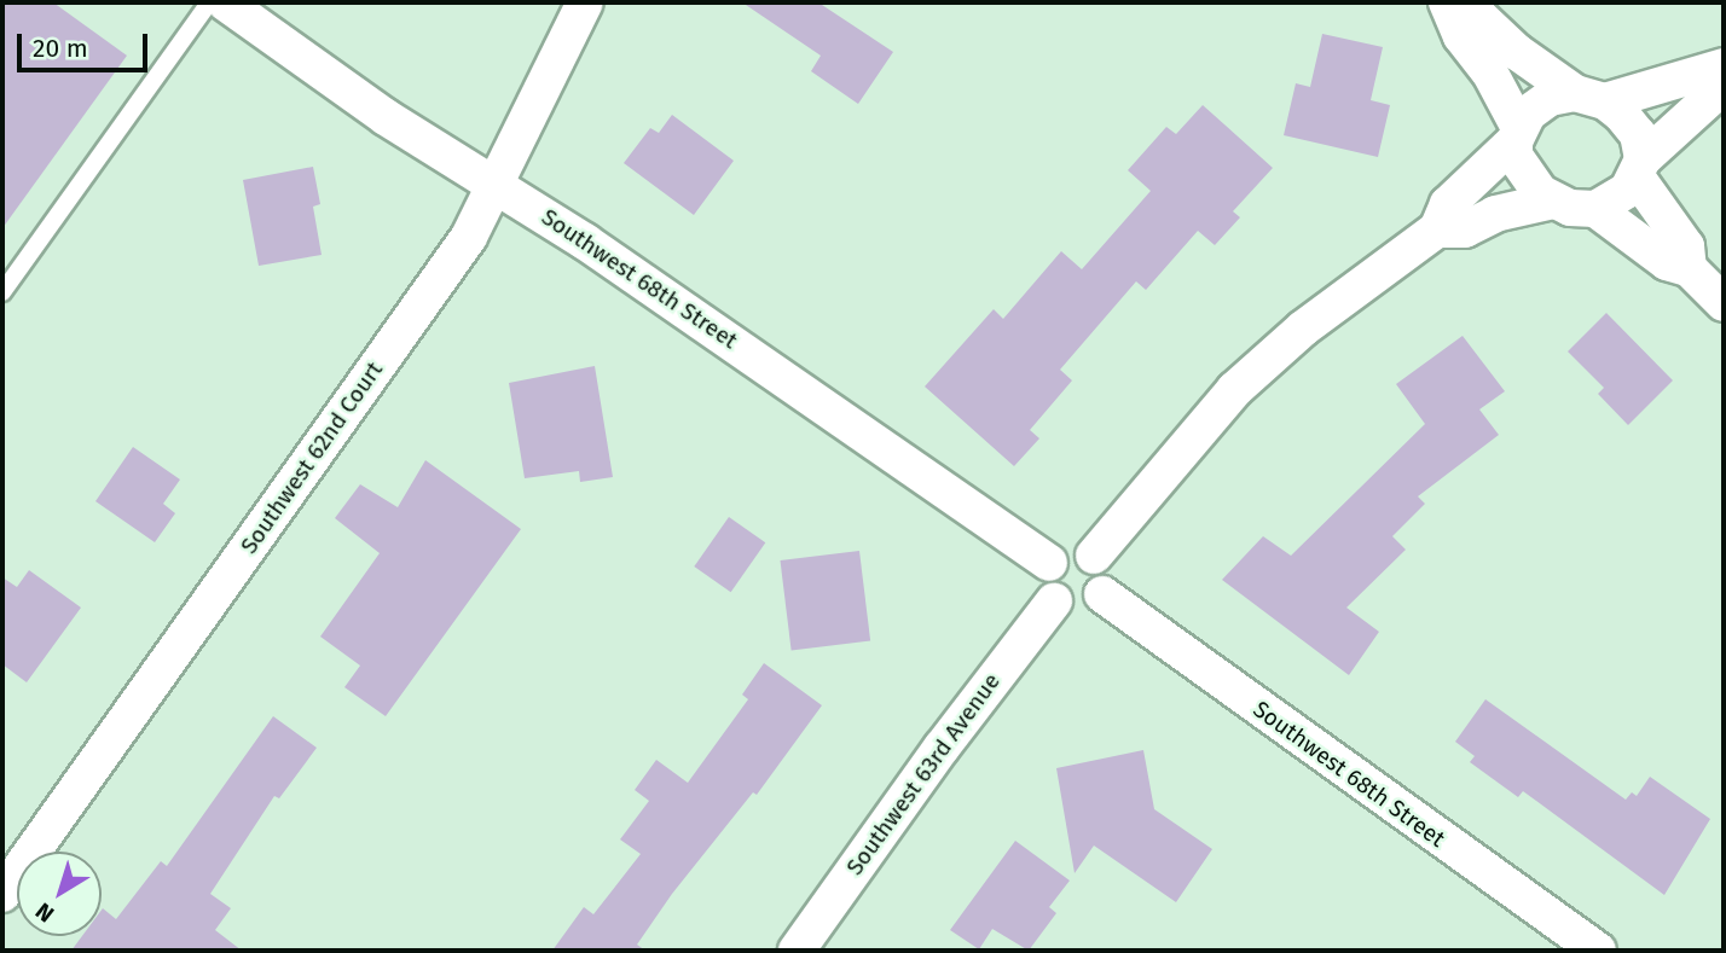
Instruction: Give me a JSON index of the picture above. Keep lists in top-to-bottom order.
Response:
{
  "streets": {
    "street": ["Southwest 68th Street", "Southwest 62nd Court", "Southwest 63rd Avenue"]
  },
  "crossings": [
    ["Southwest 68th Street", "Southwest 62nd Court"],
    ["Southwest 68th Street", "Southwest 63rd Avenue"]
  ],
  "scale_bar": "20 m",
  "north": "bottom left"
}
